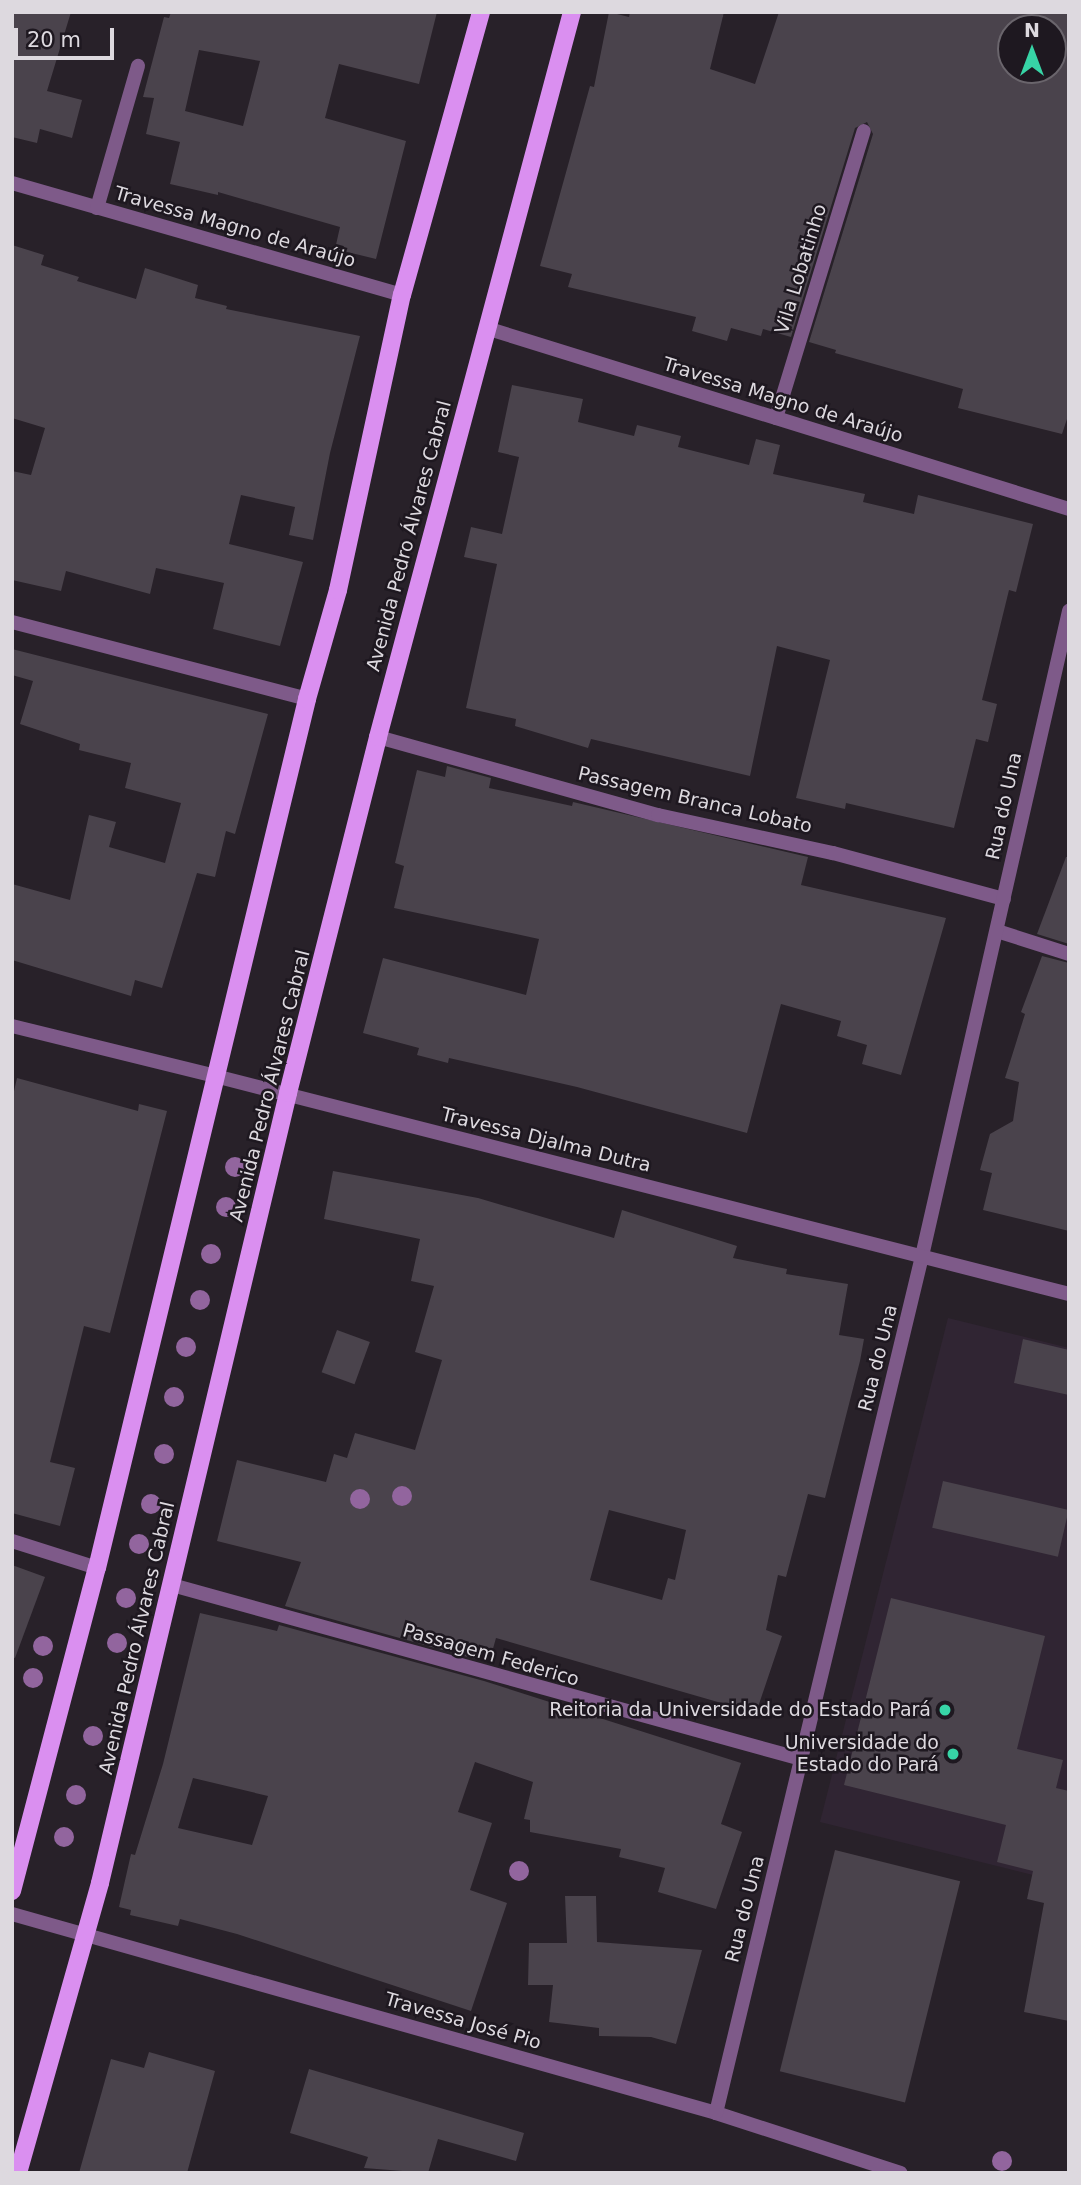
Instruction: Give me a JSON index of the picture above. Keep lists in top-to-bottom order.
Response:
{
  "streets": {
    "main road": ["Avenida Pedro Álvares Cabral"],
    "street": [
      "Travessa Magno de Araújo",
      "Vila Lobatinho",
      "Passagem Branca Lobato",
      "Rua do Una",
      "Travessa Djalma Dutra",
      "Passagem Federico",
      "Travessa José Pio"
    ]
  },
  "crossings": [
    ["Travessa Magno de Araújo", "Vila Lobatinho"],
    ["Travessa Magno de Araújo", "Avenida Pedro Álvares Cabral"],
    ["Avenida Pedro Álvares Cabral", "Passagem Branca Lobato"],
    ["Avenida Pedro Álvares Cabral", "Travessa Djalma Dutra"],
    ["Avenida Pedro Álvares Cabral", "Passagem Federico"],
    ["Avenida Pedro Álvares Cabral", "Travessa José Pio"],
    ["Passagem Branca Lobato", "Rua do Una"],
    ["Rua do Una", "Travessa Djalma Dutra"],
    ["Rua do Una", "Passagem Federico"],
    ["Rua do Una", "Travessa José Pio"]
  ],
  "places": ["Reitoria da Universidade do Estado Pará", "Universidade do Estado do Pará"],
  "scale_bar": "20 m",
  "north": "top"
}
